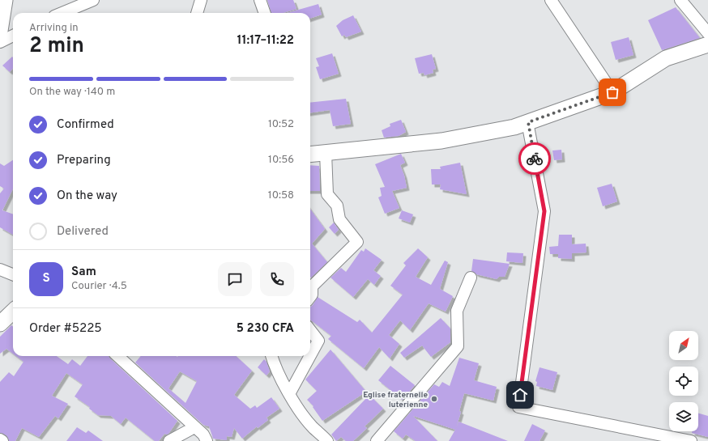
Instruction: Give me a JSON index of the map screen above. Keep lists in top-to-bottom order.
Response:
{
  "places": ["Eglise fraternelle luterienne"],
  "north": "top right",
  "page": {
    "heading": ["2 min", "Arriving in", "11:17–11:22"],
    "panel": [
      "Sam",
      "Courier · 4.5",
      "Order #5225",
      "5 230 CFA"
    ],
    "bar": "On the way · 140 m",
    "list": [
      ["Confirmed", "10:52"],
      ["Preparing", "10:56"],
      ["On the way", "10:58"],
      "Delivered"
    ],
    "round": "S"
  }
}
